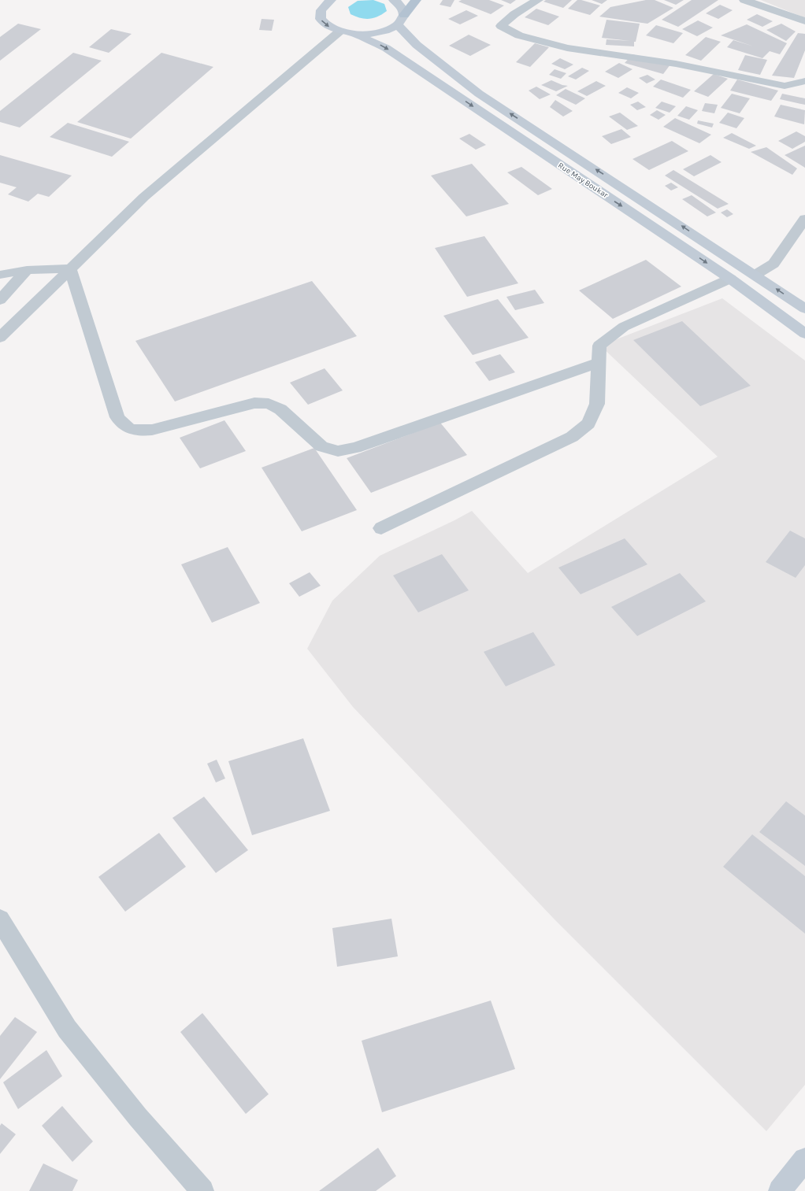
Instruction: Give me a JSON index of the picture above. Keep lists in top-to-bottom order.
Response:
{
  "streets": {
    "main road": ["Rue May Boukar"]
  }
}
